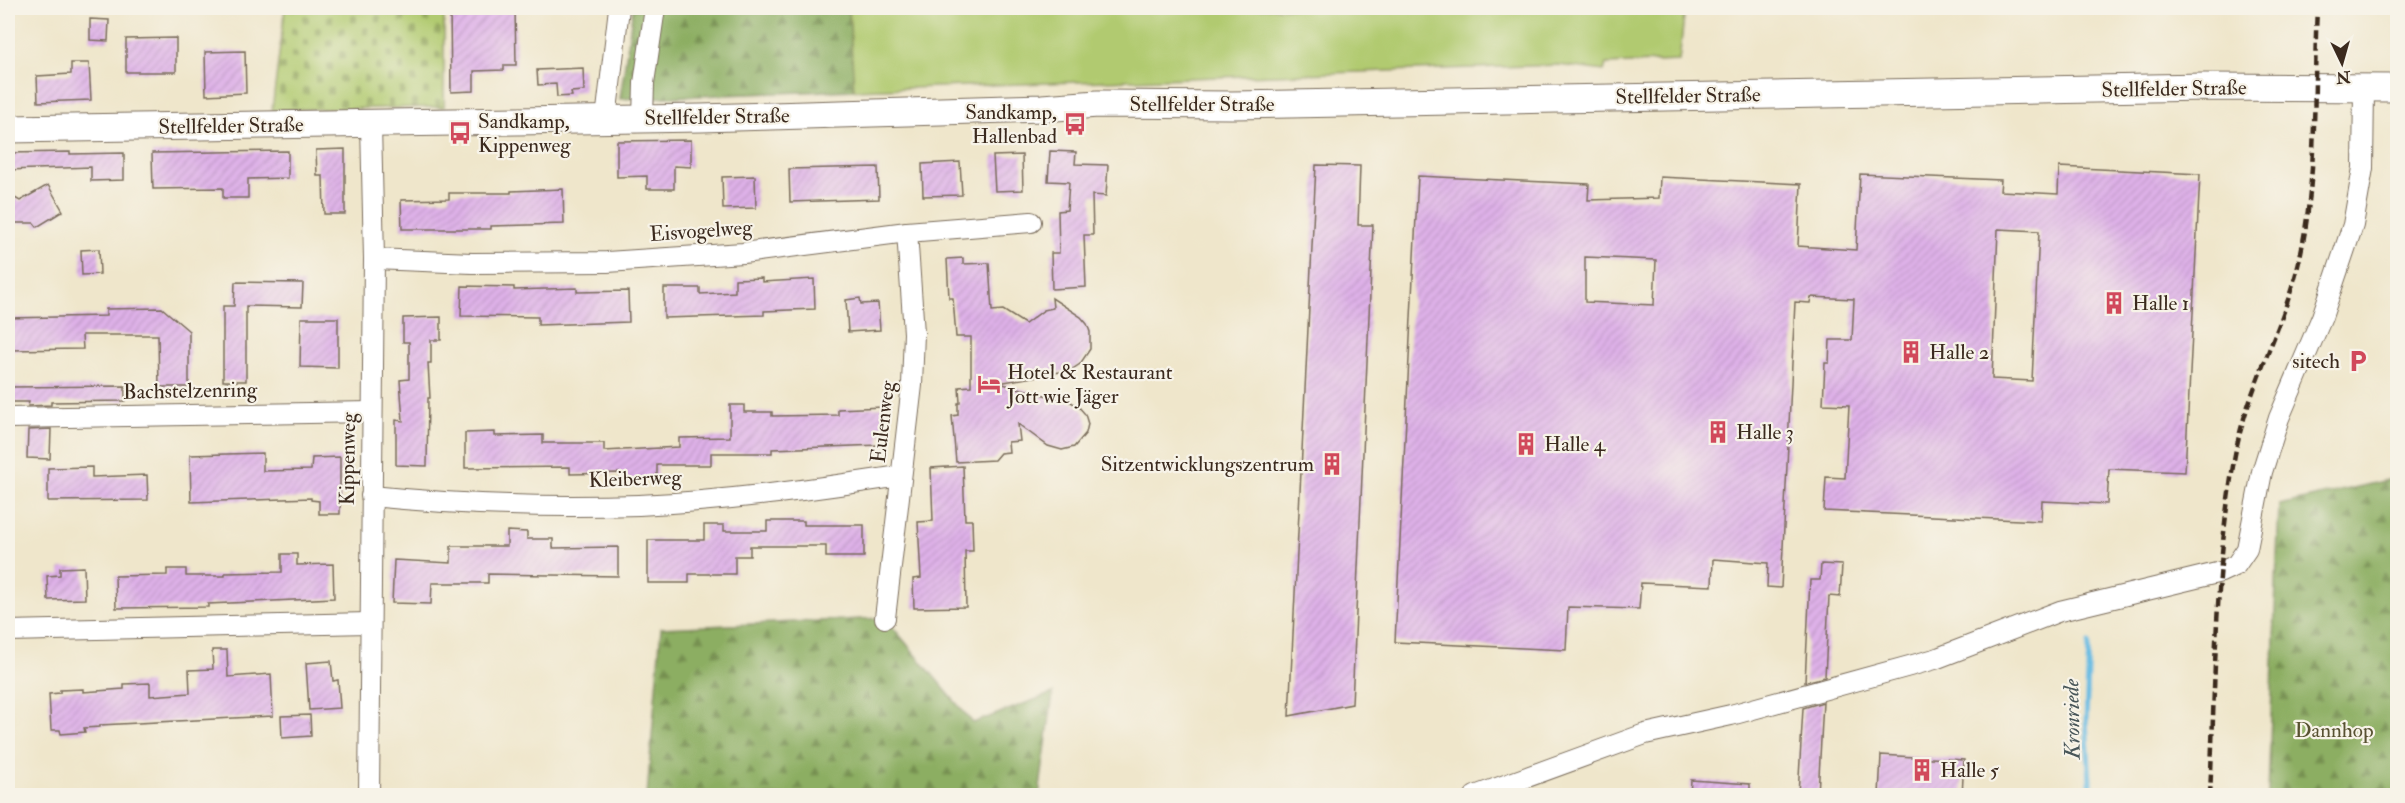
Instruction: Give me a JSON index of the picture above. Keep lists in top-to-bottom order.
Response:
{
  "streets": {
    "street": [
      "Stellfelder Straße",
      "Eisvogelweg",
      "Bachstelzenring",
      "Eulenweg",
      "Kippenweg",
      "Kleiberweg"
    ]
  },
  "crossings": [
    ["Stellfelder Straße", "Kippenweg"],
    ["Eisvogelweg", "Eulenweg"],
    ["Eisvogelweg", "Kippenweg"],
    ["Bachstelzenring", "Kippenweg"],
    ["Eulenweg", "Kleiberweg"],
    ["Kippenweg", "Kleiberweg"]
  ],
  "water": ["Kronriede"],
  "parks": ["Dannhop"],
  "places": {
    "bus stop": ["Sandkamp, Hallenbad", "Sandkamp, Kippenweg"],
    "building": [
      "Halle 1",
      "Halle 2",
      "Halle 3",
      "Halle 4",
      "Sitzentwicklungszentrum",
      "Halle 5"
    ],
    "parking": ["sitech"],
    "hotel": ["Hotel & Restaurant Jott wie Jäger"]
  },
  "north": "bottom"
}
